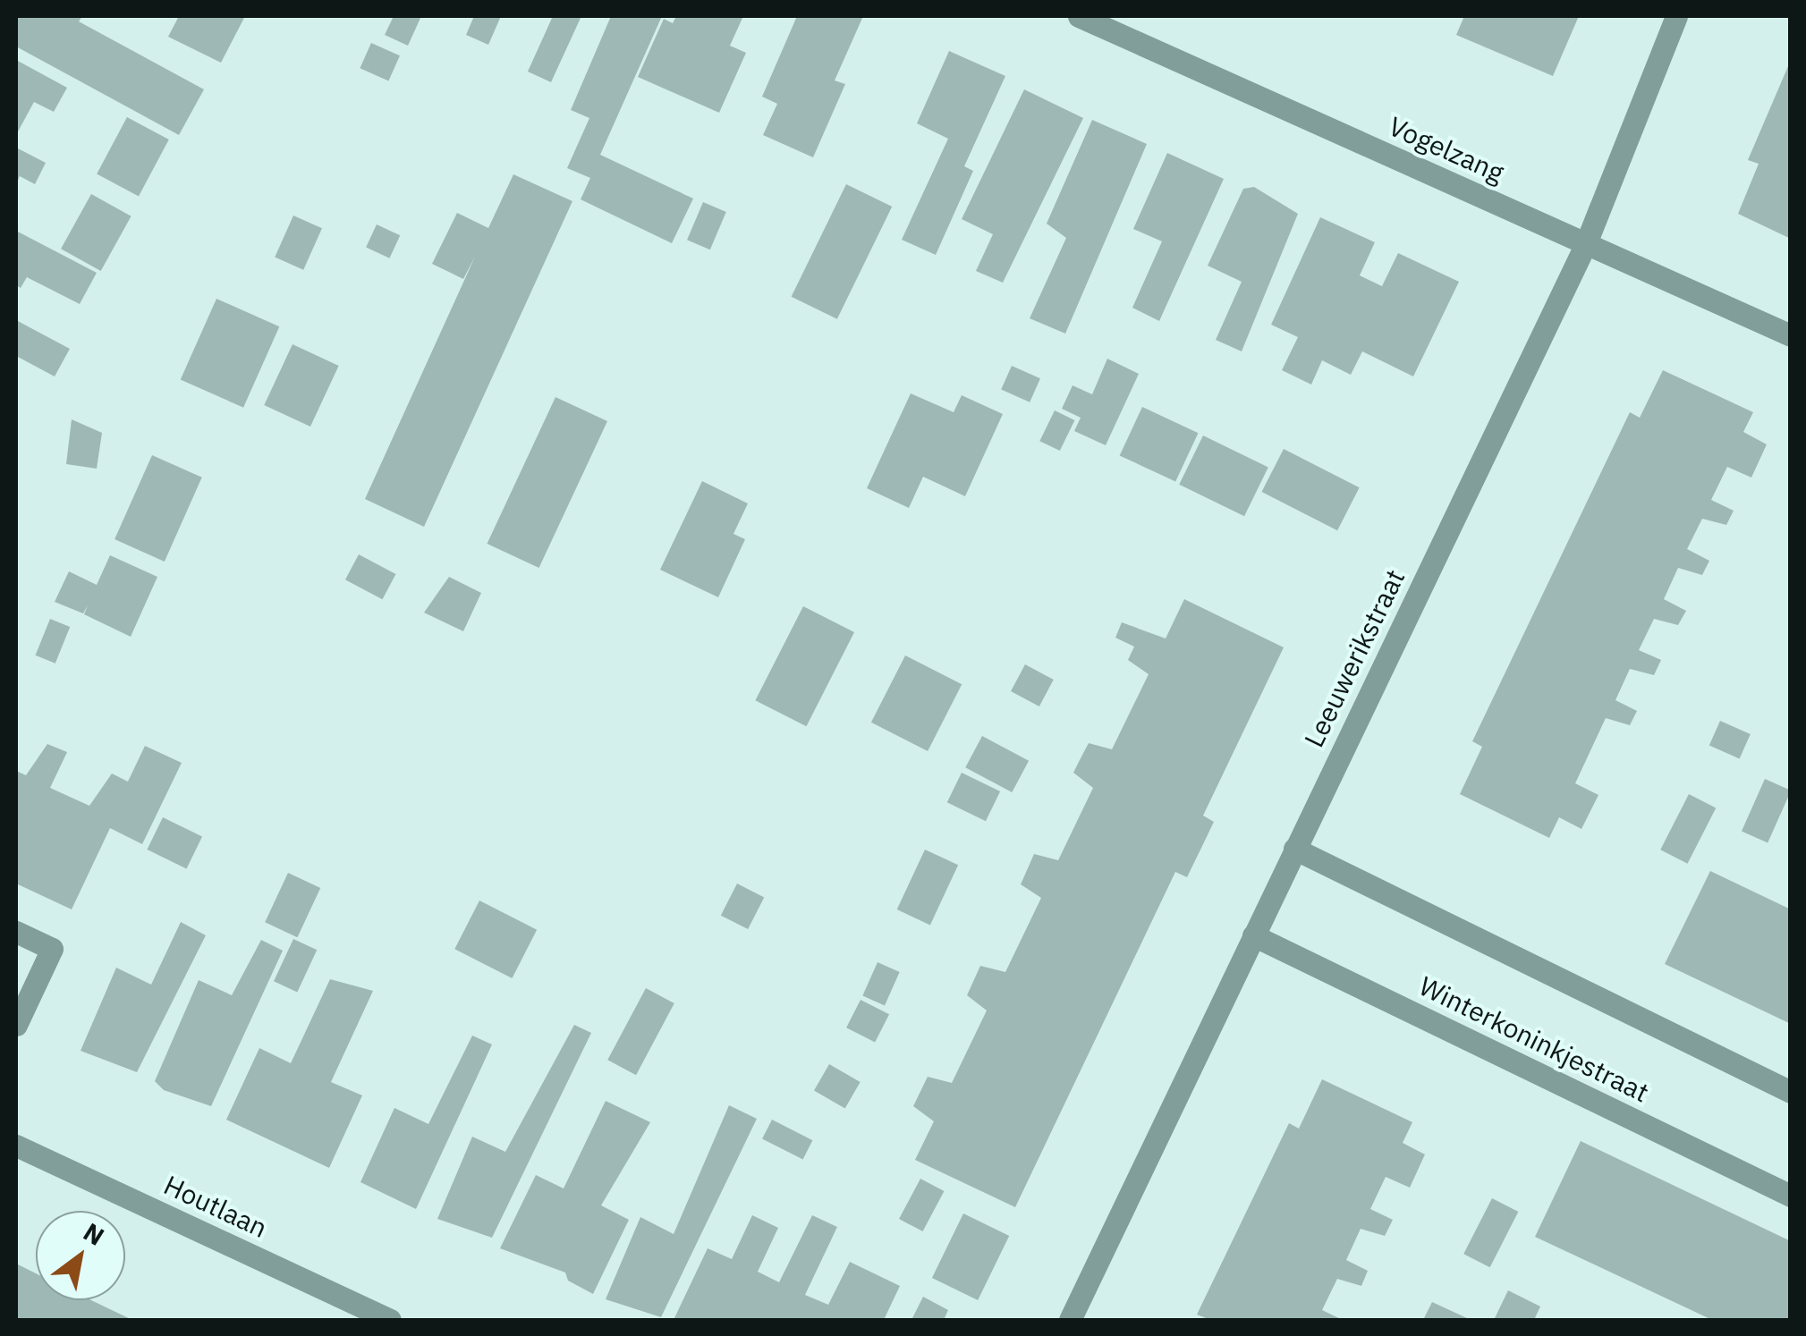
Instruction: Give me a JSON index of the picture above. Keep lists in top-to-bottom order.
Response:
{
  "streets": {
    "street": [
      "Vogelzang",
      "Leeuwerikstraat",
      "Winterkoninkjestraat",
      "Houtlaan"
    ]
  },
  "crossings": [
    ["Vogelzang", "Leeuwerikstraat"],
    ["Leeuwerikstraat", "Winterkoninkjestraat"]
  ],
  "north": "top right"
}
